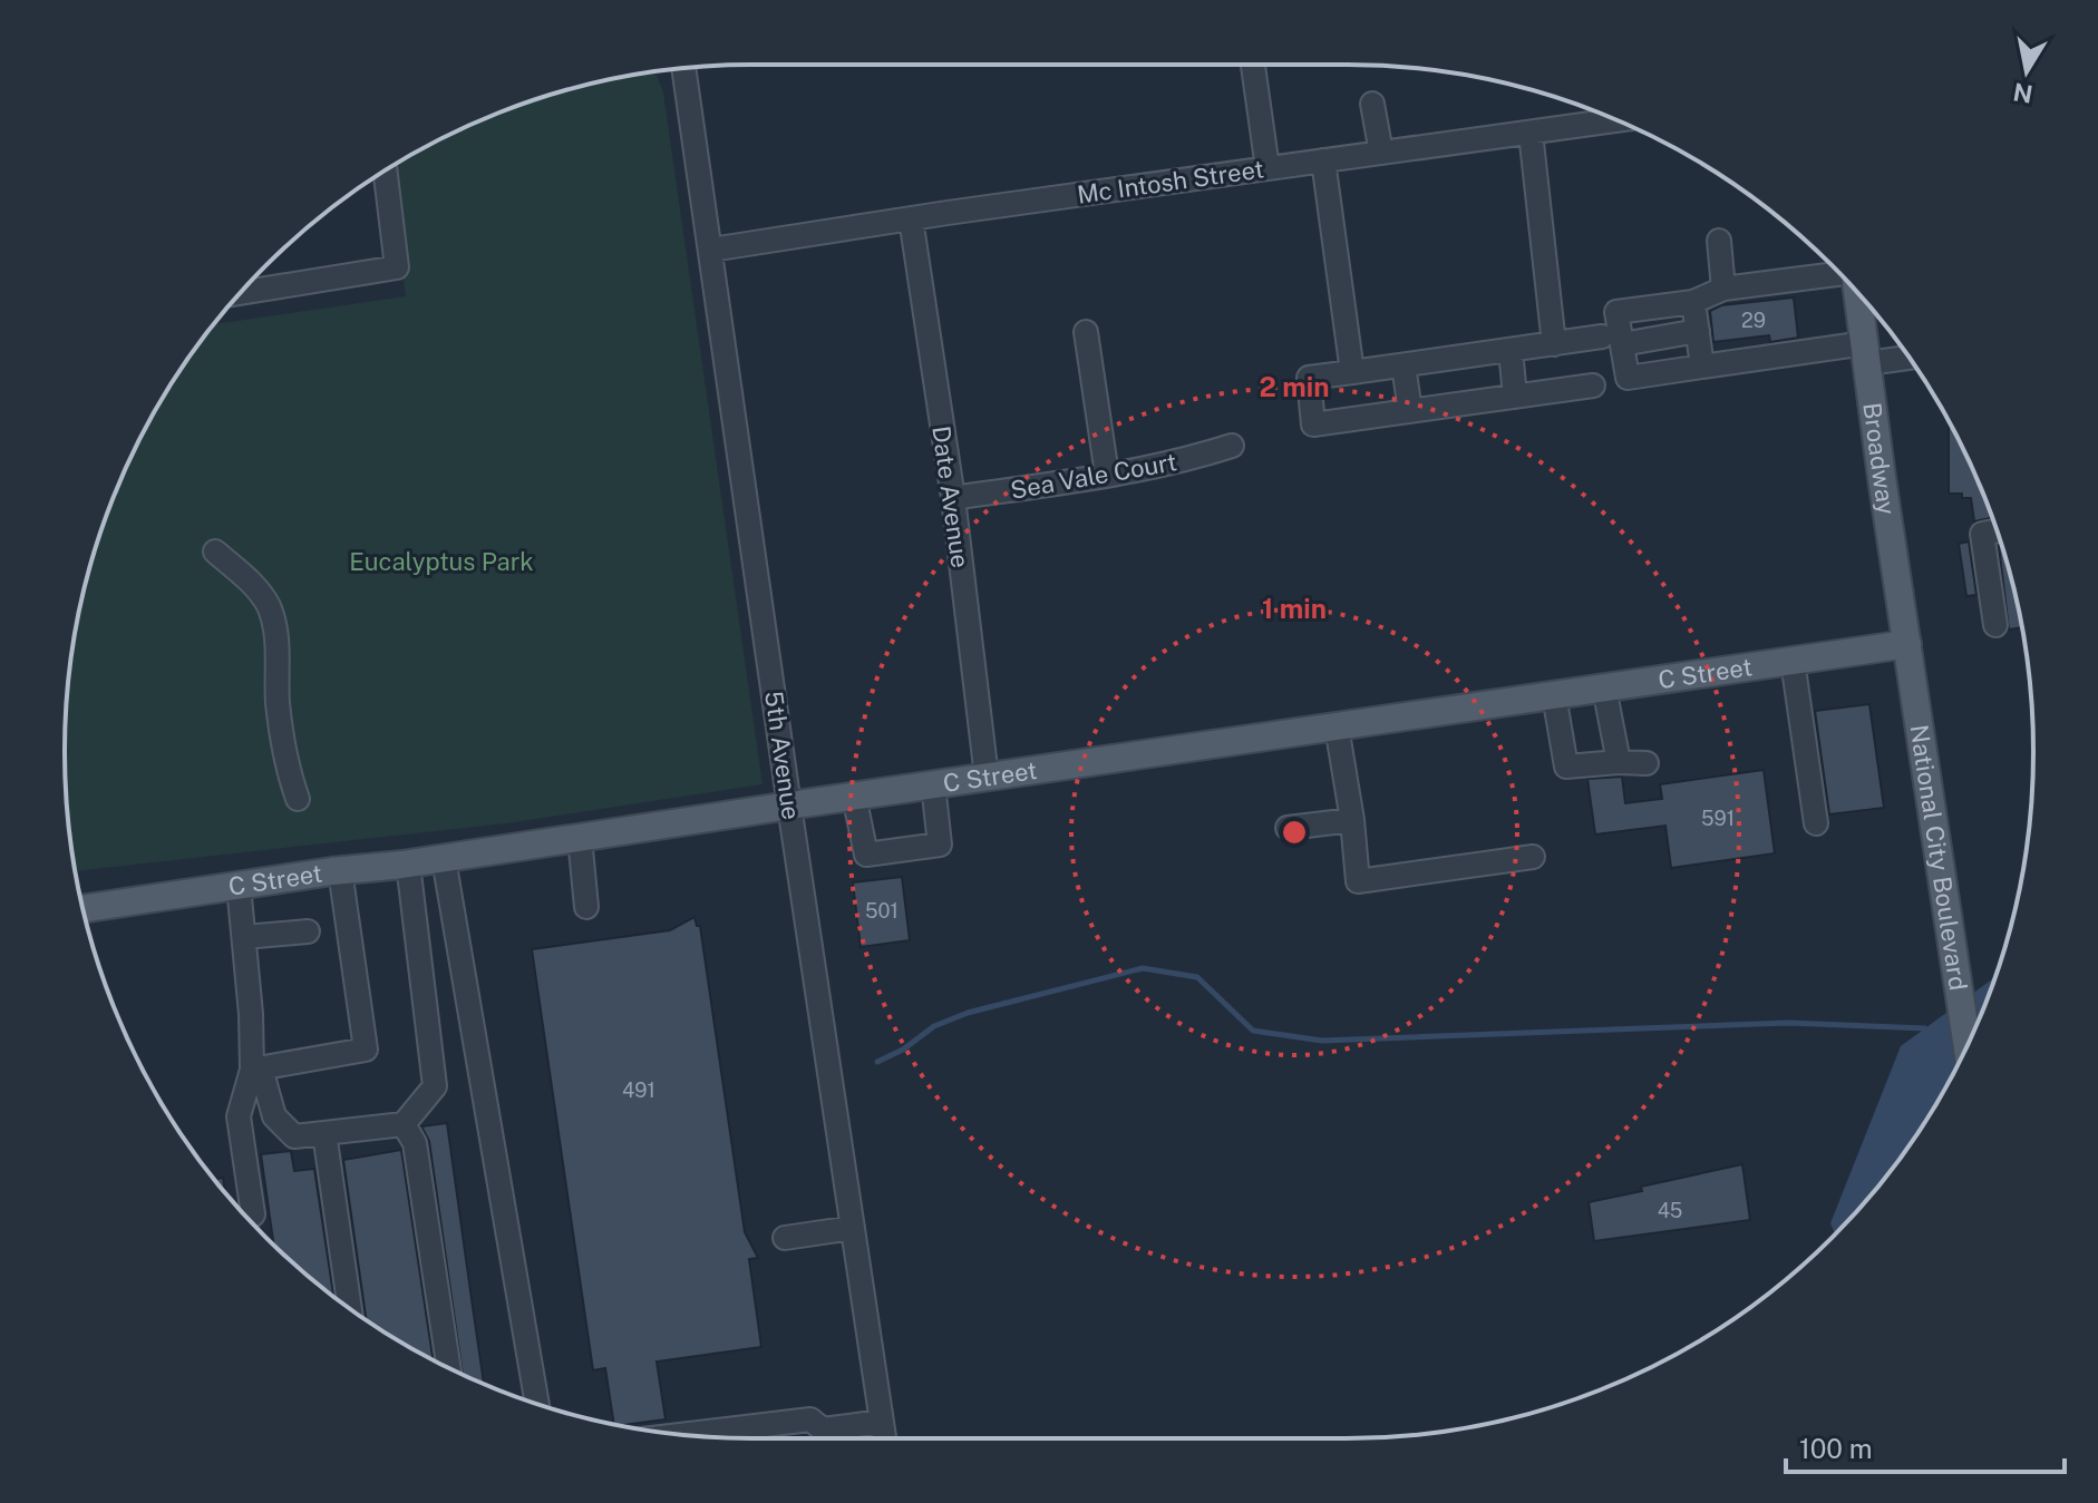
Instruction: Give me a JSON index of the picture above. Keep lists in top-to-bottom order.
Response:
{
  "streets": {
    "main road": ["Broadway", "C Street", "National City Boulevard"],
    "street": [
      "Mc Intosh Street",
      "Sea Vale Court",
      "Date Avenue",
      "5th Avenue"
    ]
  },
  "crossings": [
    ["Mc Intosh Street", "Date Avenue"],
    ["Mc Intosh Street", "5th Avenue"],
    ["Broadway", "C Street"],
    ["Broadway", "National City Boulevard"],
    ["Sea Vale Court", "Date Avenue"],
    ["Date Avenue", "C Street"],
    ["C Street", "5th Avenue"],
    ["C Street", "National City Boulevard"]
  ],
  "parks": ["Eucalyptus Park"],
  "house_numbers": [
    "29",
    "591",
    "501",
    "491",
    "45"
  ],
  "scale_bar": "100 m",
  "north": "bottom",
  "rings": ["2 min", "1 min"]
}
